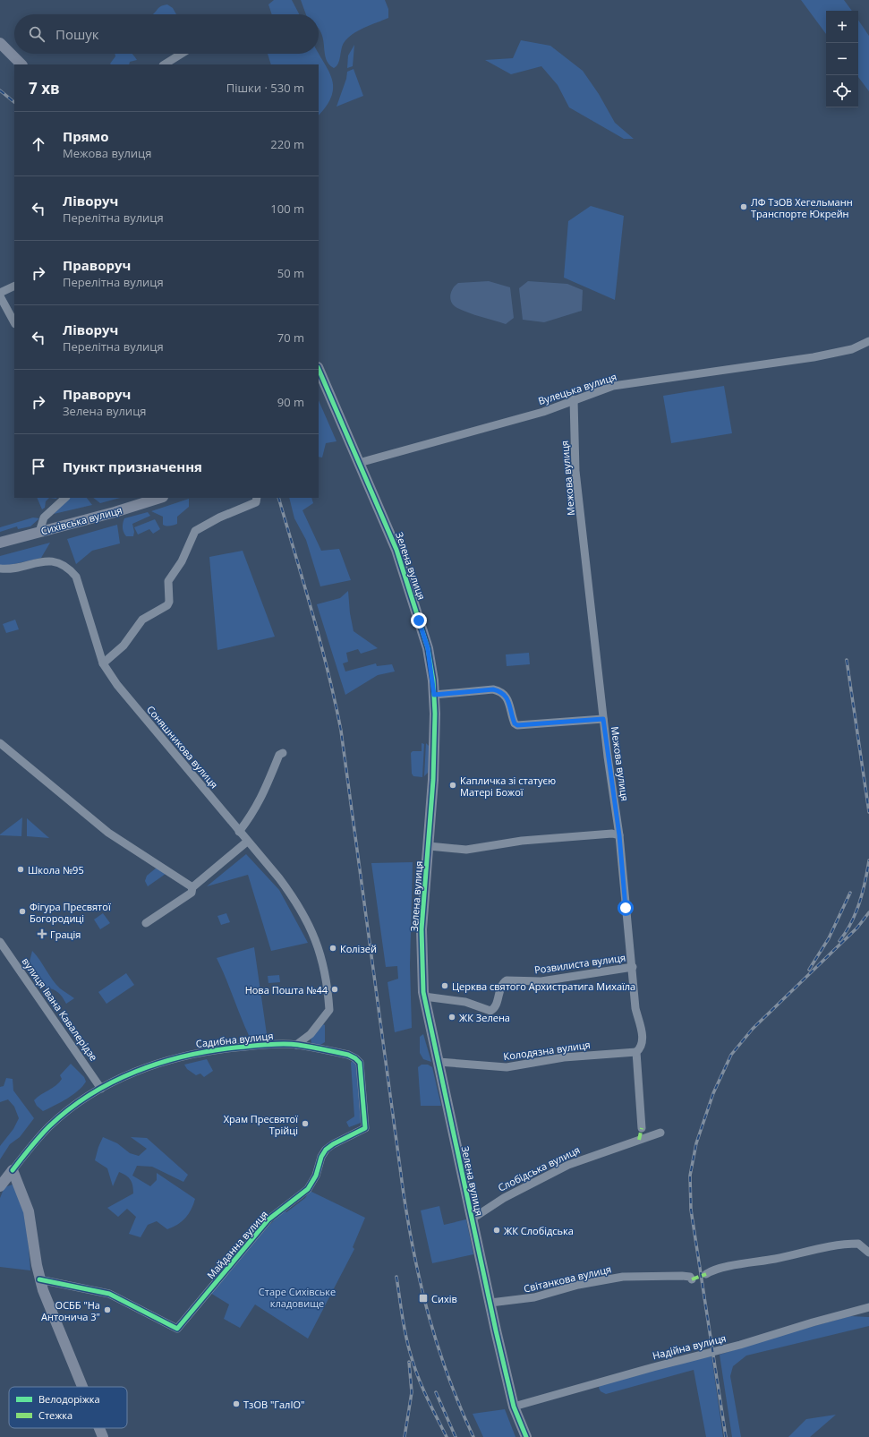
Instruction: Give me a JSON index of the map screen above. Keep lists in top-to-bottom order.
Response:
{
  "streets": {
    "main road": ["Сихівська вулиця", "Зелена вулиця"],
    "street": [
      "Вулецька вулиця",
      "Межова вулиця",
      "Соняшникова вулиця",
      "Розвилиста вулиця",
      "вулиця Івана Кавалерідзе",
      "Садибна вулиця",
      "Колодязна вулиця",
      "Слобідська вулиця",
      "Майданна вулиця",
      "Світанкова вулиця",
      "Надійна вулиця"
    ]
  },
  "crossings": [
    ["Вулецька вулиця", "Межова вулиця"],
    ["Вулецька вулиця", "Зелена вулиця"],
    ["Межова вулиця", "Розвилиста вулиця"],
    ["Межова вулиця", "Колодязна вулиця"],
    ["Зелена вулиця", "Розвилиста вулиця"],
    ["Зелена вулиця", "Колодязна вулиця"],
    ["Зелена вулиця", "Слобідська вулиця"],
    ["Зелена вулиця", "Світанкова вулиця"],
    ["Зелена вулиця", "Надійна вулиця"],
    ["Соняшникова вулиця", "Садибна вулиця"],
    ["вулиця Івана Кавалерідзе", "Садибна вулиця"],
    ["Садибна вулиця", "Майданна вулиця"]
  ],
  "parks": ["Старе Сихівське кладовище"],
  "places": {
    "other": [
      "ЛФ ТзОВ Хегельманн Транспорте Юкрейн",
      "Капличка зі статуєю Матері Божої",
      "Школа №95",
      "Фігура Пресвятої Богородиці",
      "Колізей",
      "Церква святого Архистратига Михаїла",
      "Нова Пошта №44",
      "ЖК Зелена",
      "Храм Пресвятої Трійці",
      "ЖК Слобідська",
      "ОСББ \"На Антонича 3\"",
      "ТзОВ \"ГалІО\""
    ],
    "health": ["Грація"],
    "transit": ["Сихів"]
  },
  "legend": ["Велодоріжка", "Стежка"],
  "page": {
    "map_buttons": ["+", "−"],
    "search": "Пошук",
    "heading": ["7 хв", "Пішки · 530 m"],
    "list": [
      ["Прямо", "Межова вулиця", "220 m"],
      ["Ліворуч", "Перелітна вулиця", "100 m"],
      ["Праворуч", "Перелітна вулиця", "50 m"],
      ["Ліворуч", "Перелітна вулиця", "70 m"],
      ["Праворуч", "Зелена вулиця", "90 m"],
      "Пункт призначення"
    ]
  }
}
